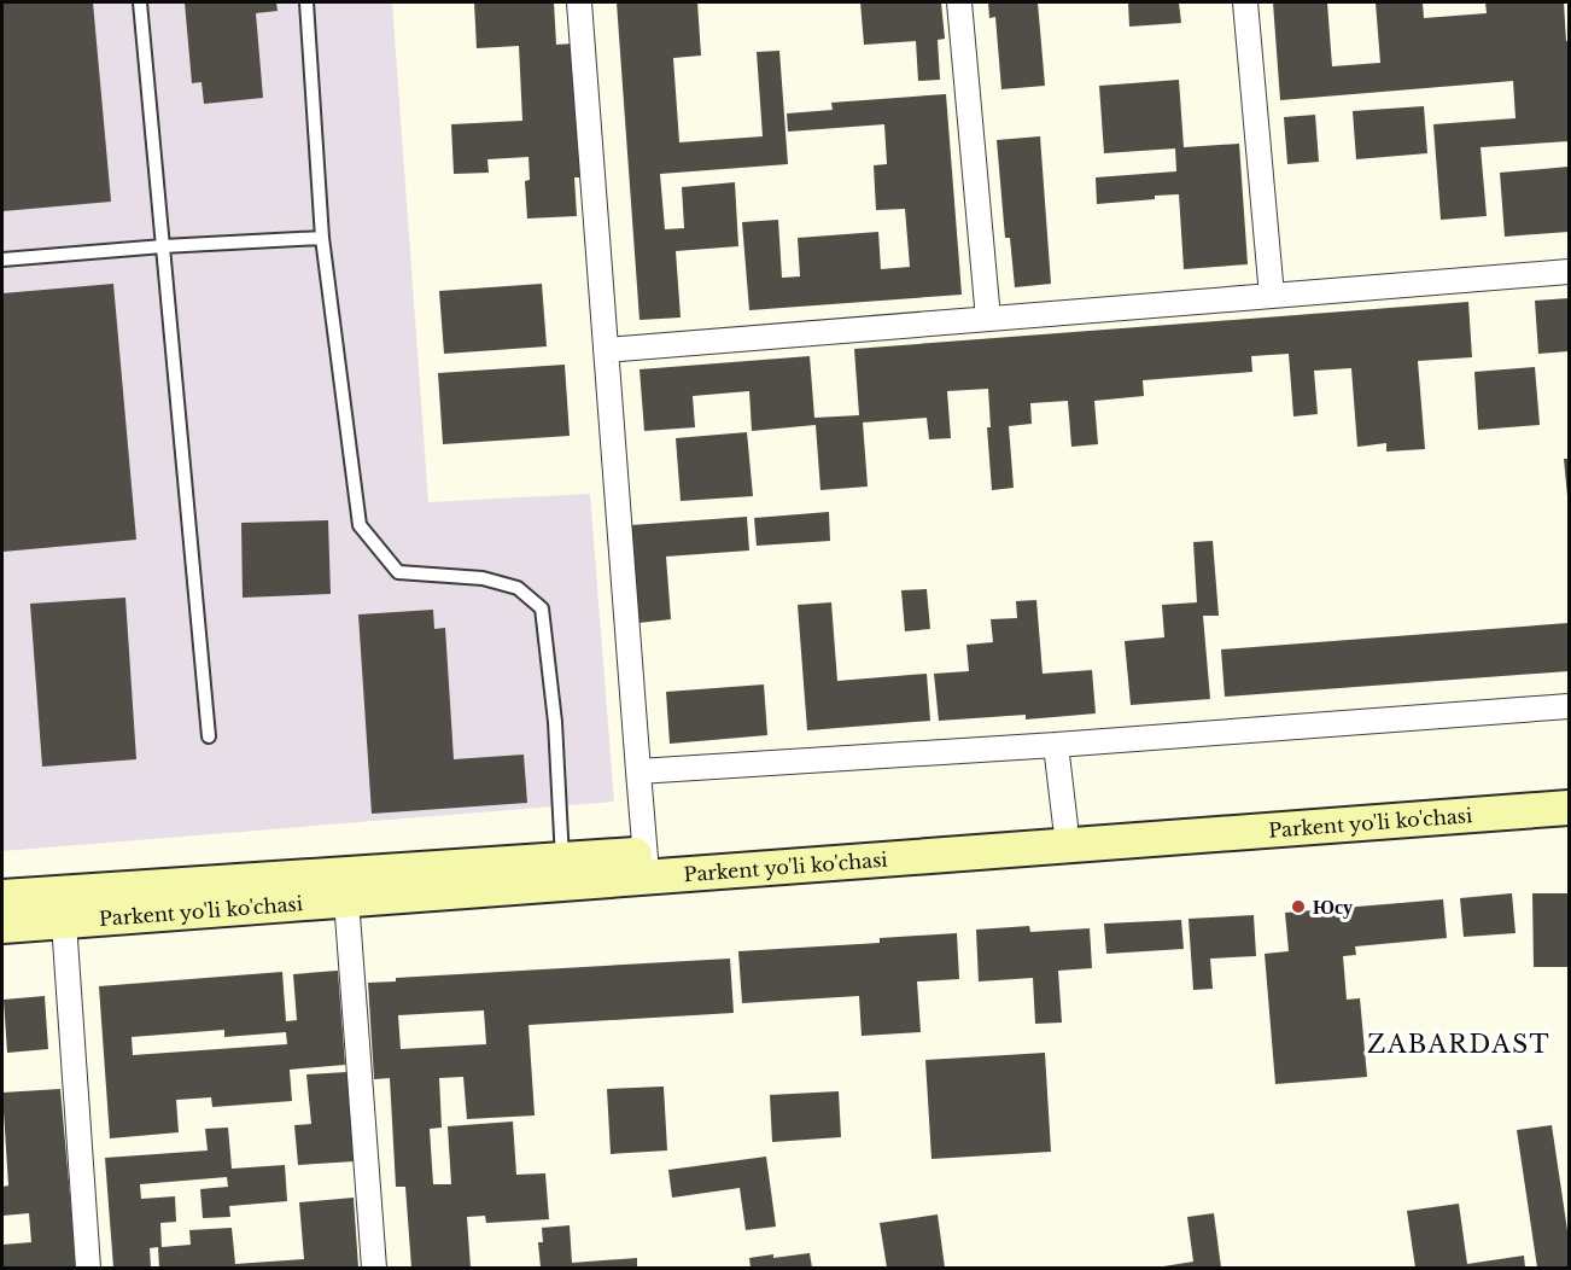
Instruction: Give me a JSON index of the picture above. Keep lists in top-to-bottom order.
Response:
{
  "streets": {
    "street": ["Parkent yo'li ko'chasi"]
  },
  "districts": ["ZABARDAST"],
  "places": ["Юсу"]
}
